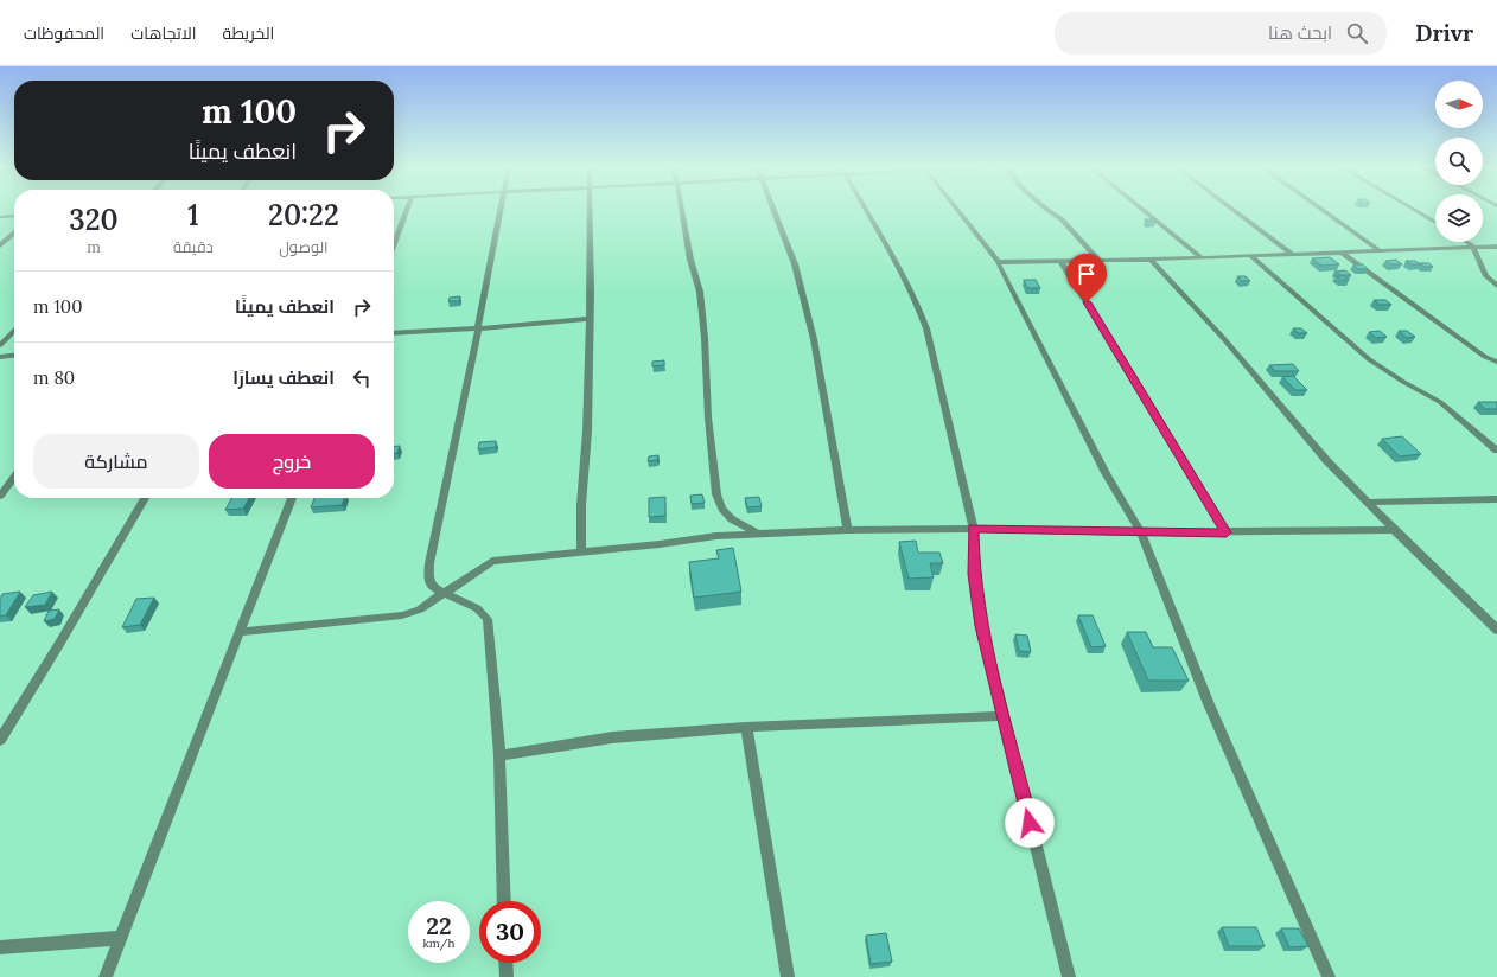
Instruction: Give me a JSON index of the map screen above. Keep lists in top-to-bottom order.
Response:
{
  "north": "right",
  "page": {
    "header": "Drivr",
    "search": "ابحث هنا",
    "nav": ["الخريطة", "الاتجاهات", "المحفوظات"],
    "turn": ["100 m", "انعطف يمينًا"],
    "eta": [
      "20:22",
      "الوصول",
      "1",
      "دقيقة",
      "320",
      "m"
    ],
    "list": [
      {
        "name": "انعطف يمينًا",
        "value": "100 m"
      },
      {
        "name": "انعطف يسارًا",
        "value": "80 m"
      }
    ],
    "buttons": ["خروج", "مشاركة"],
    "speed": "22 km/h",
    "limit": "30"
  }
}
